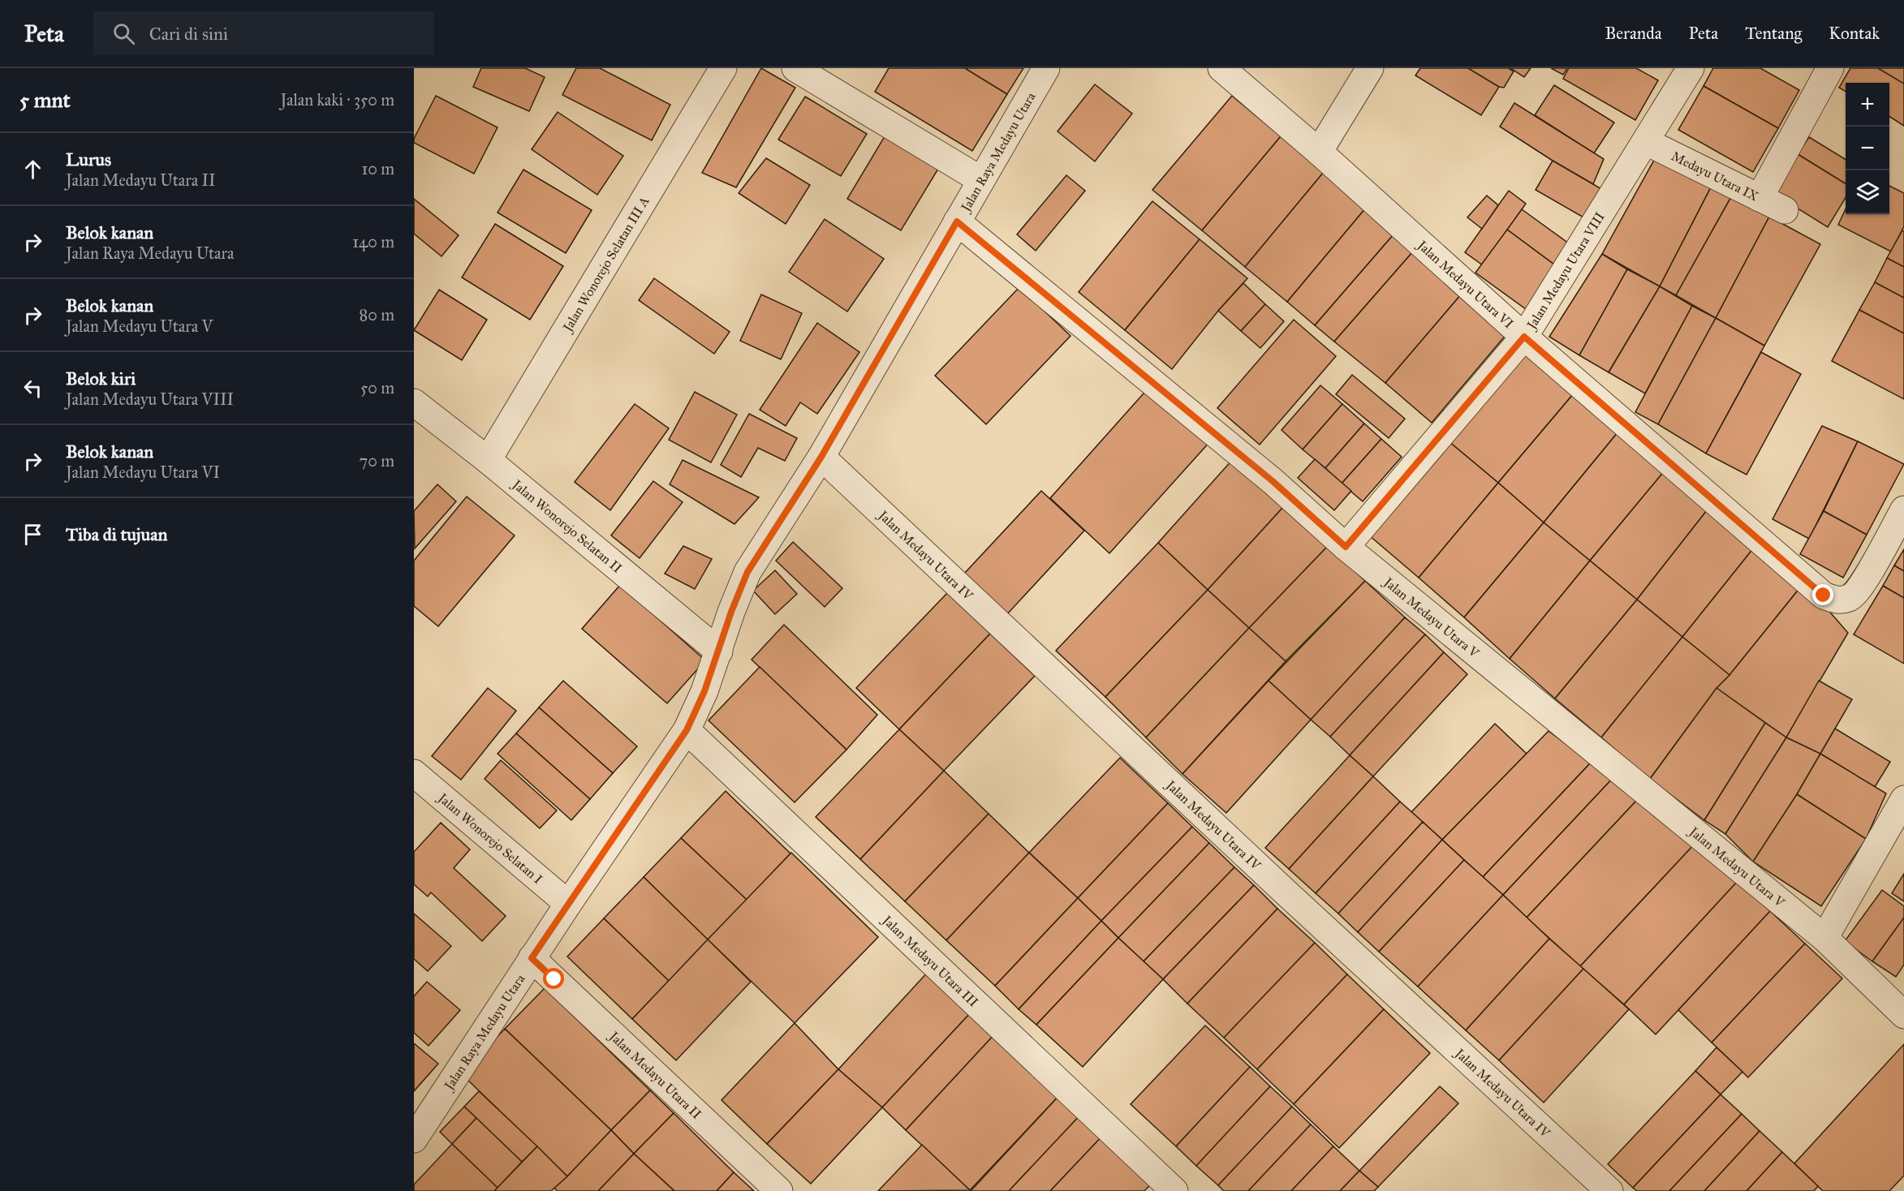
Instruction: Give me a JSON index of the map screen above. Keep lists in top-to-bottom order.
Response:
{
  "streets": {
    "street": [
      "Jalan Raya Medayu Utara",
      "Medayu Utara IX",
      "Jalan Wonorejo Selatan III A",
      "Jalan Medayu Utara VIII",
      "Jalan Medayu Utara VI",
      "Jalan Wonorejo Selatan II",
      "Jalan Medayu Utara IV",
      "Jalan Medayu Utara V",
      "Jalan Wonorejo Selatan I",
      "Jalan Medayu Utara III",
      "Jalan Medayu Utara II"
    ]
  },
  "crossings": [
    ["Jalan Raya Medayu Utara", "Jalan Wonorejo Selatan II"],
    ["Jalan Raya Medayu Utara", "Jalan Medayu Utara IV"],
    ["Jalan Raya Medayu Utara", "Jalan Medayu Utara V"],
    ["Jalan Raya Medayu Utara", "Jalan Wonorejo Selatan I"],
    ["Jalan Raya Medayu Utara", "Jalan Medayu Utara III"],
    ["Jalan Raya Medayu Utara", "Jalan Medayu Utara II"],
    ["Medayu Utara IX", "Jalan Medayu Utara VIII"],
    ["Jalan Wonorejo Selatan III A", "Jalan Wonorejo Selatan II"],
    ["Jalan Medayu Utara VIII", "Jalan Medayu Utara VI"],
    ["Jalan Medayu Utara VIII", "Jalan Medayu Utara V"]
  ],
  "page": {
    "header": "Peta",
    "search": "Cari di sini",
    "nav": [
      "Beranda",
      "Peta",
      "Tentang",
      "Kontak"
    ],
    "heading": ["5 mnt", "Jalan kaki · 350 m"],
    "map_buttons": ["+", "−"],
    "list": [
      ["Lurus", "Jalan Medayu Utara II", "10 m"],
      ["Belok kanan", "Jalan Raya Medayu Utara", "140 m"],
      ["Belok kanan", "Jalan Medayu Utara V", "80 m"],
      ["Belok kiri", "Jalan Medayu Utara VIII", "50 m"],
      ["Belok kanan", "Jalan Medayu Utara VI", "70 m"],
      "Tiba di tujuan"
    ]
  }
}
